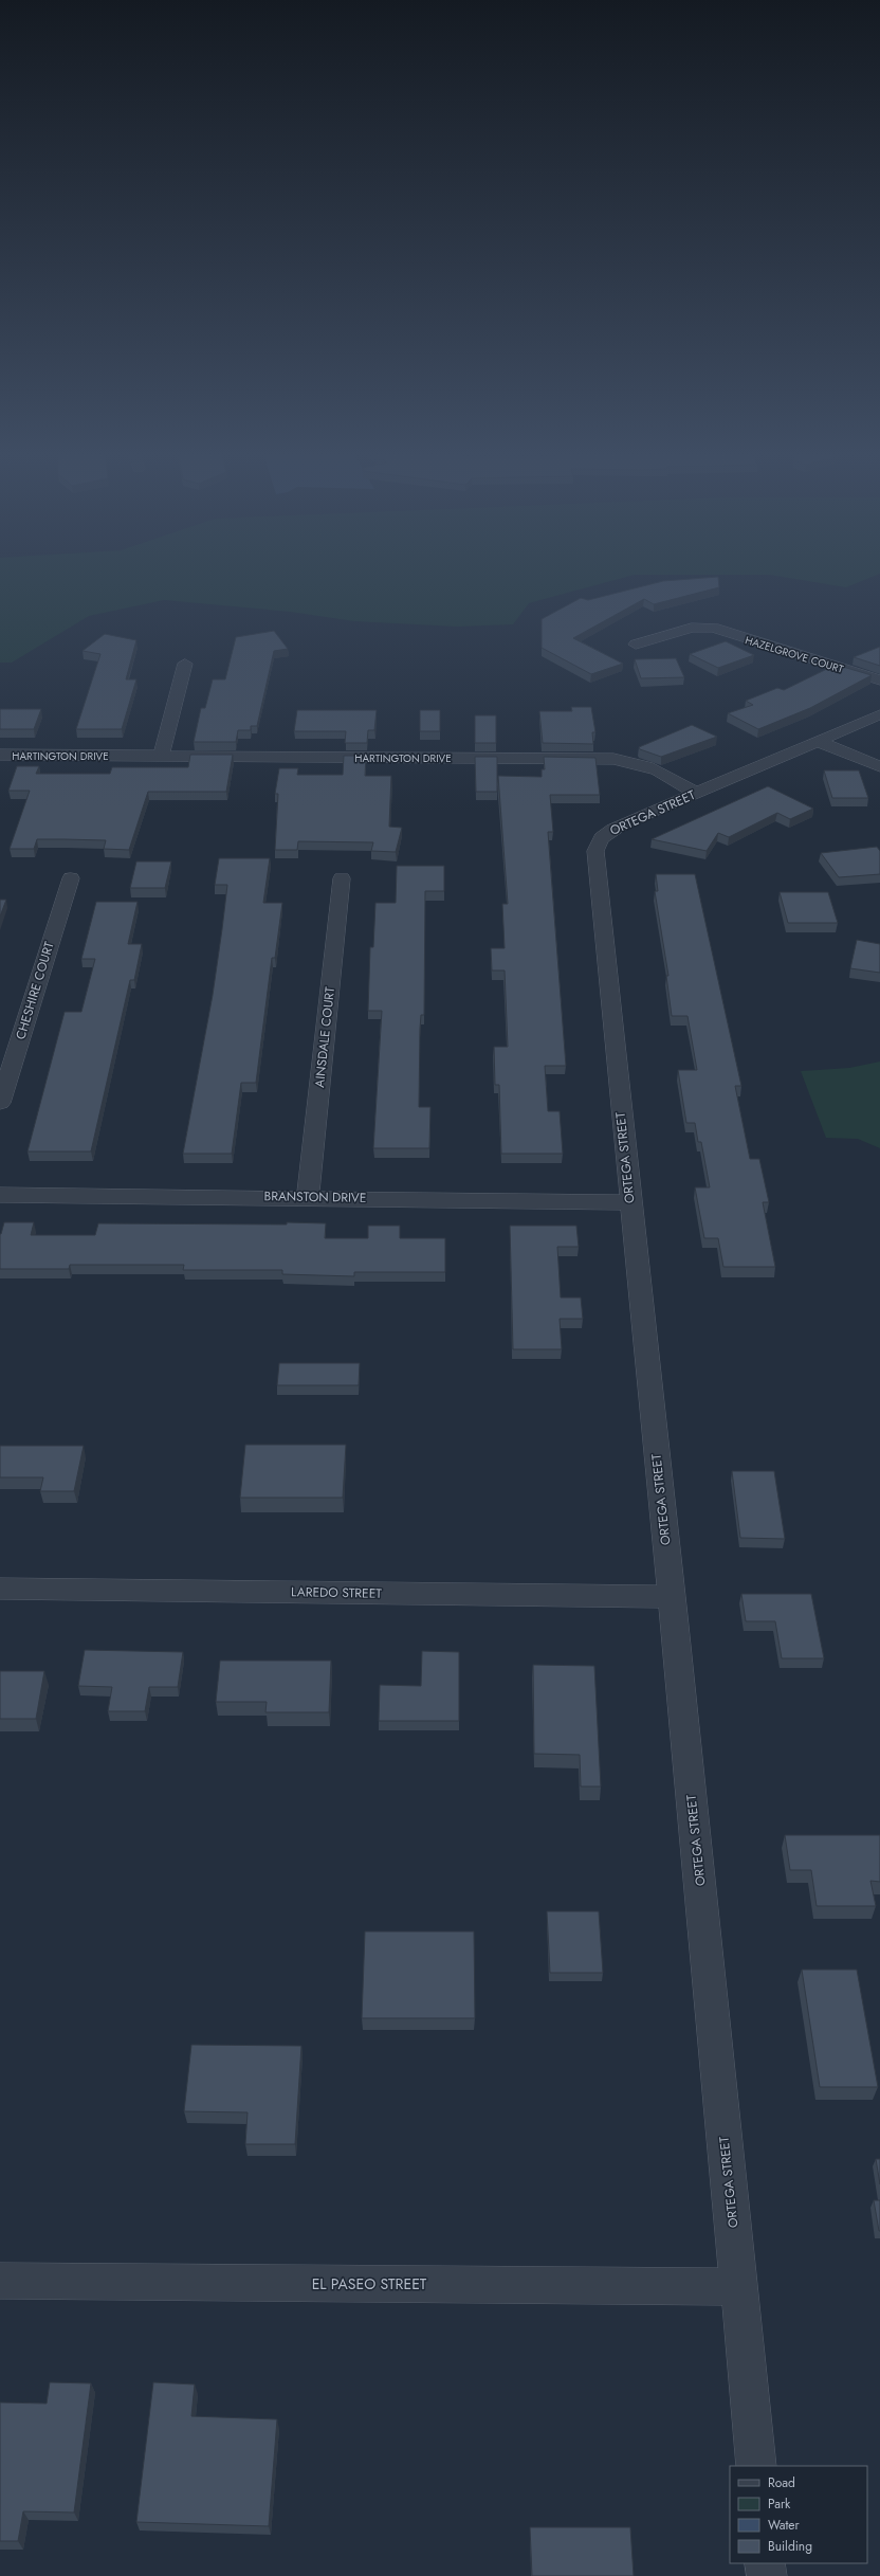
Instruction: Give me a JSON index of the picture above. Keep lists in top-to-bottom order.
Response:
{
  "streets": {
    "street": [
      "HAZELGROVE COURT",
      "HARTINGTON DRIVE",
      "ORTEGA STREET",
      "CHESHIRE COURT",
      "AINSDALE COURT",
      "BRANSTON DRIVE",
      "LAREDO STREET",
      "EL PASEO STREET"
    ]
  },
  "crossings": [
    ["HARTINGTON DRIVE", "ORTEGA STREET"],
    ["ORTEGA STREET", "BRANSTON DRIVE"],
    ["ORTEGA STREET", "LAREDO STREET"],
    ["ORTEGA STREET", "EL PASEO STREET"],
    ["AINSDALE COURT", "BRANSTON DRIVE"]
  ],
  "legend": [
    "Road",
    "Park",
    "Water",
    "Building"
  ]
}
